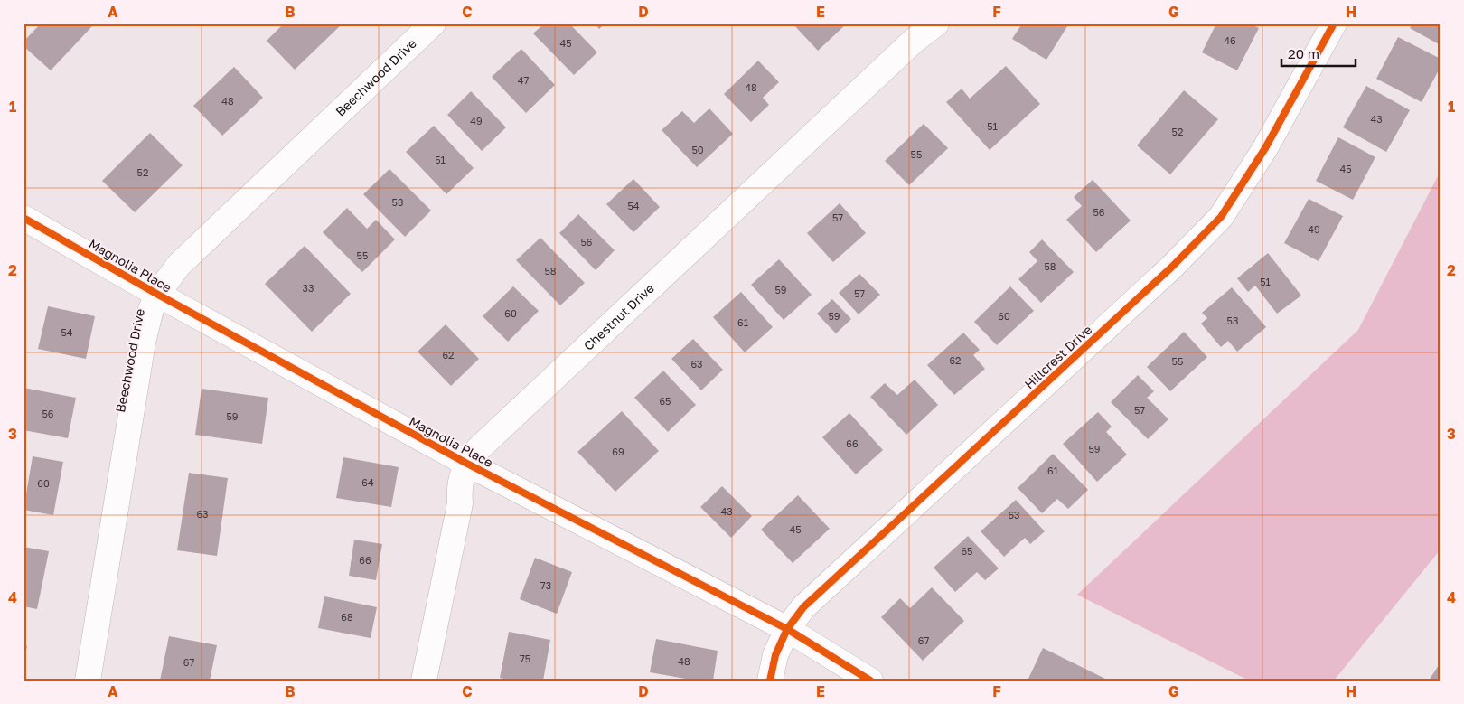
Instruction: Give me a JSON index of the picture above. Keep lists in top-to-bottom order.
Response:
{
  "streets": {
    "street": [
      "Beechwood Drive",
      "Magnolia Place",
      "Chestnut Drive",
      "Hillcrest Drive"
    ]
  },
  "crossings": [
    ["Beechwood Drive", "Magnolia Place"],
    ["Magnolia Place", "Chestnut Drive"],
    ["Magnolia Place", "Hillcrest Drive"]
  ],
  "house_numbers": [
    "46",
    "45",
    "47",
    "48",
    "48",
    "43",
    "49",
    "51",
    "52",
    "50",
    "55",
    "51",
    "45",
    "52",
    "53",
    "54",
    "56",
    "57",
    "49",
    "56",
    "55",
    "58",
    "58",
    "51",
    "33",
    "59",
    "57",
    "60",
    "59",
    "60",
    "53",
    "61",
    "54",
    "62",
    "62",
    "55",
    "63",
    "65",
    "57",
    "56",
    "59",
    "66",
    "59",
    "69",
    "61",
    "64",
    "60",
    "43",
    "63",
    "63",
    "45",
    "65",
    "66",
    "73",
    "68",
    "67",
    "75",
    "48",
    "67"
  ],
  "scale_bar": "20 m",
  "grid": {
    "columns": [
      "A",
      "B",
      "C",
      "D",
      "E",
      "F",
      "G",
      "H"
    ],
    "rows": [
      "1",
      "2",
      "3",
      "4"
    ]
  }
}
